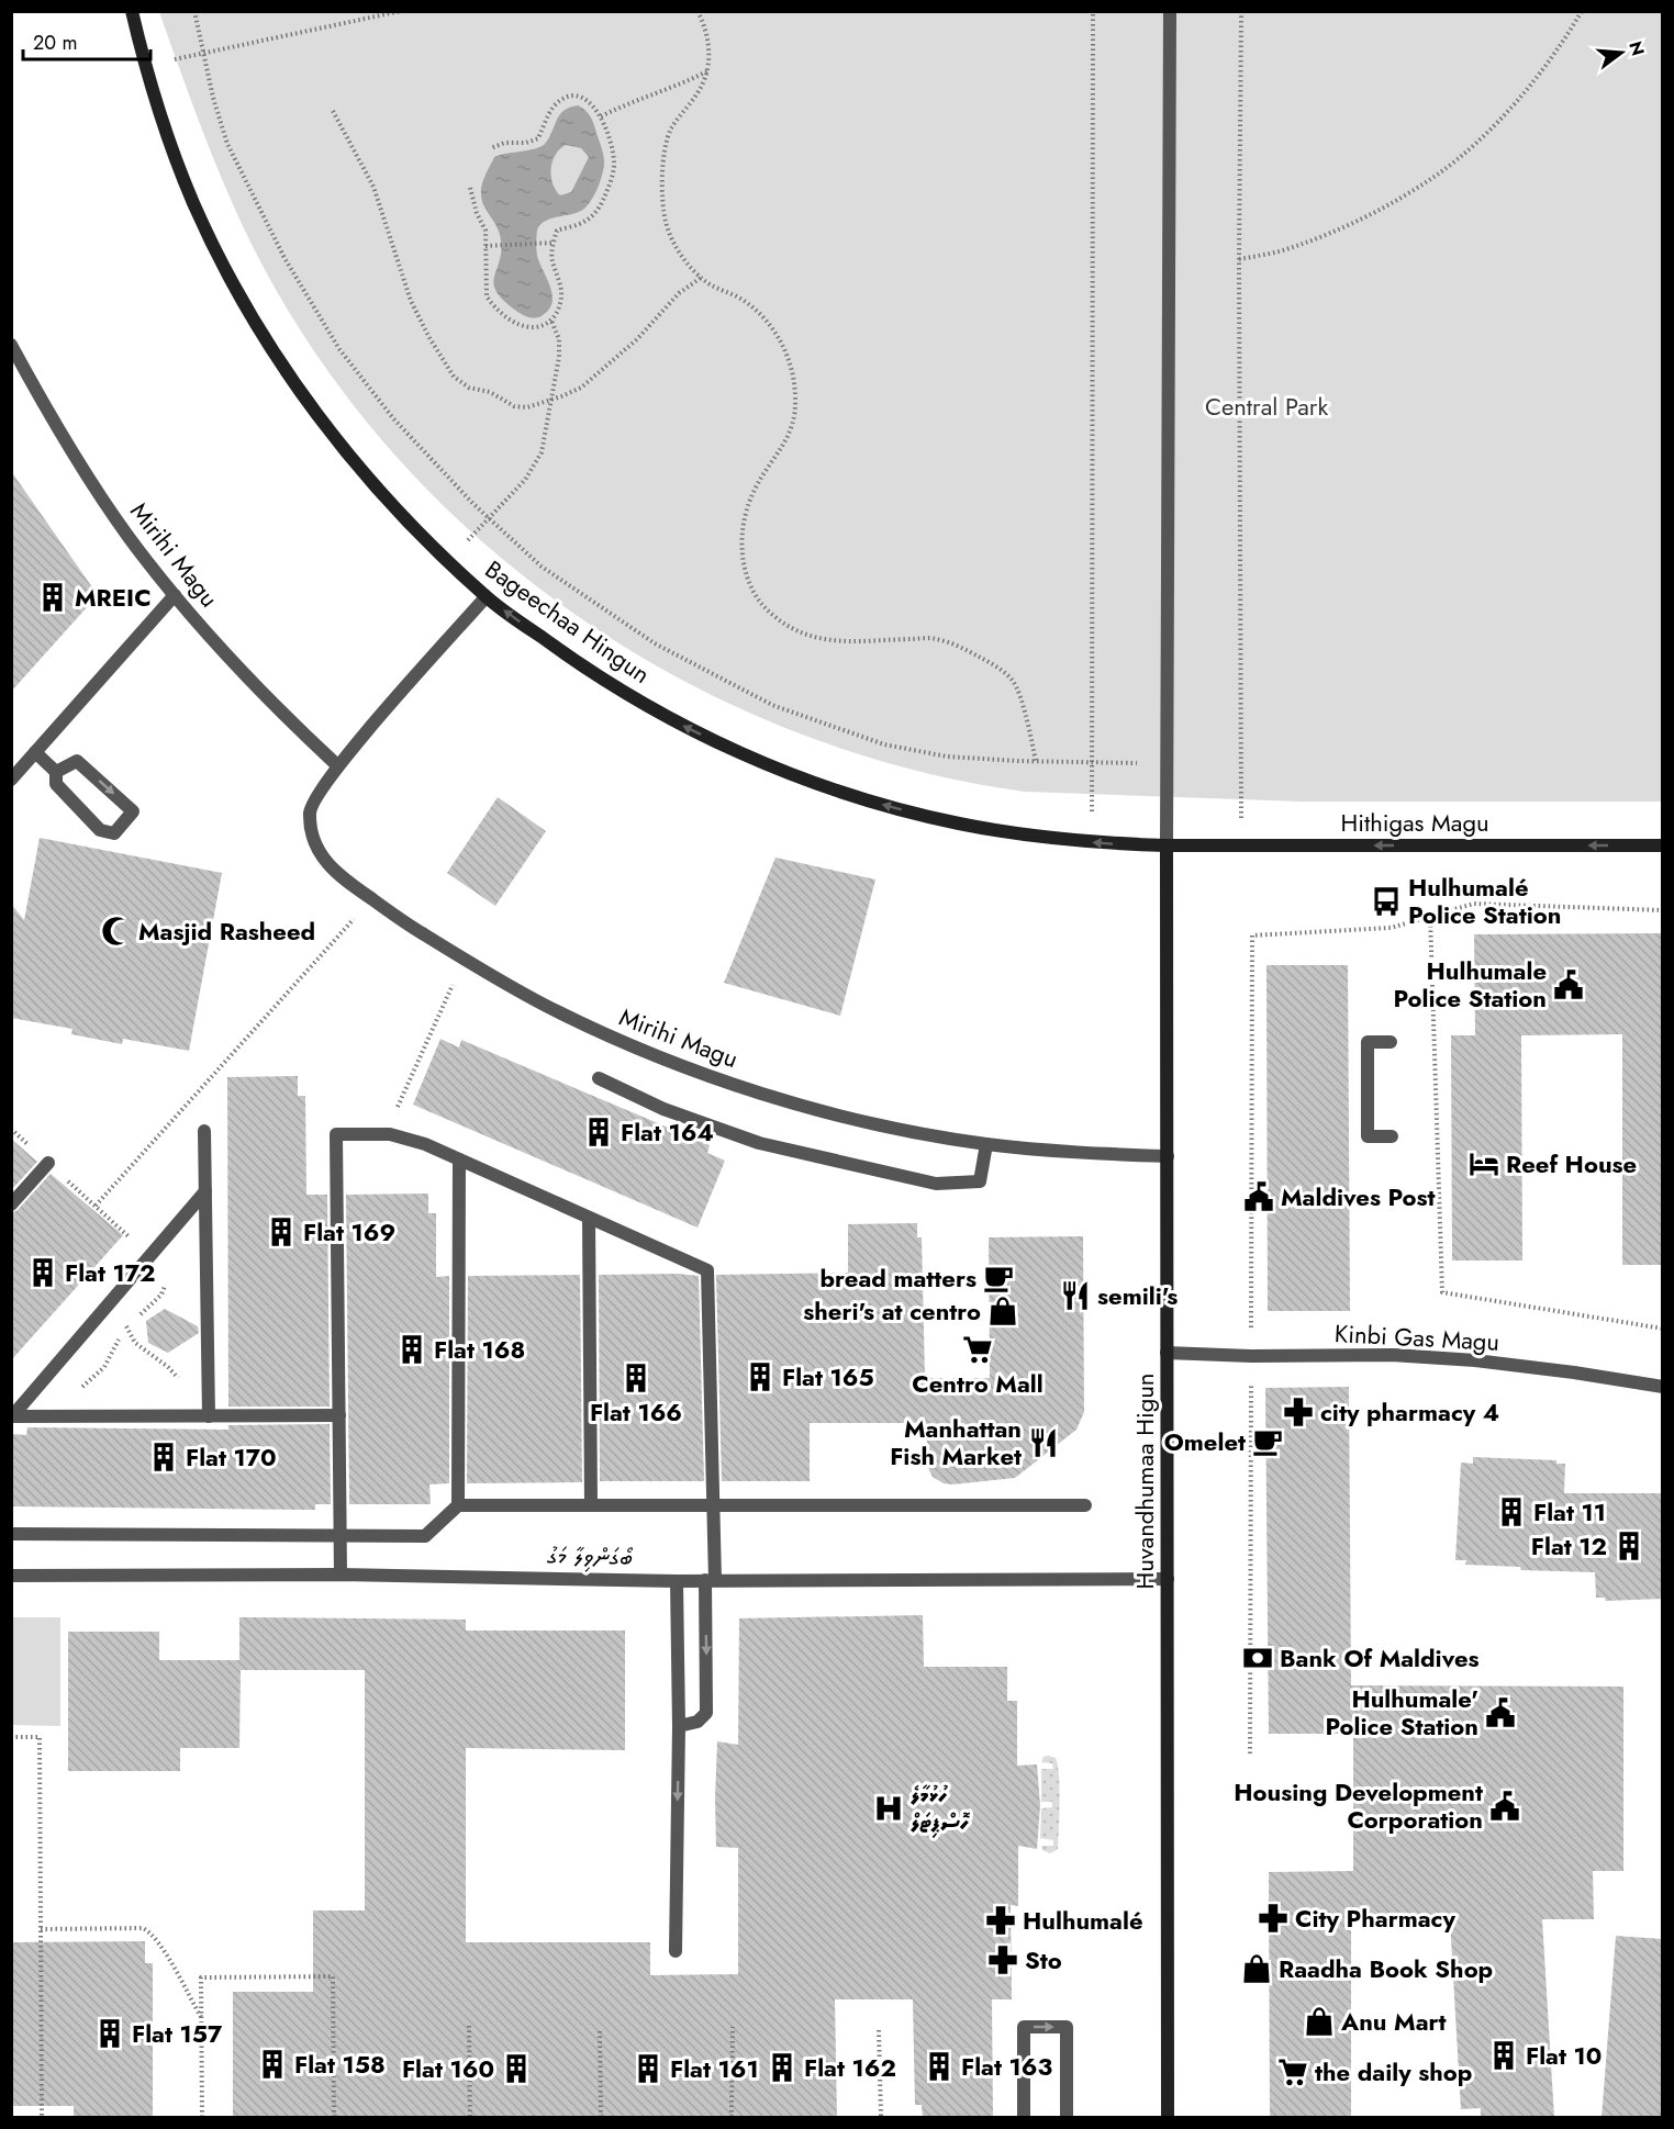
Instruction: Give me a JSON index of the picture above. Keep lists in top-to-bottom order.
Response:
{
  "streets": {
    "street": [
      "Mirihi Magu",
      "Bageechaa Hingun",
      "Hithigas Magu",
      "Kinbi Gas Magu",
      "Huvandhumaa Higun",
      "ބޯގަންވިލާ މަގު"
    ]
  },
  "crossings": [
    ["Mirihi Magu", "Bageechaa Hingun"],
    ["Mirihi Magu", "Huvandhumaa Higun"],
    ["Bageechaa Hingun", "Hithigas Magu"],
    ["Bageechaa Hingun", "Huvandhumaa Higun"],
    ["Hithigas Magu", "Huvandhumaa Higun"],
    ["Kinbi Gas Magu", "Huvandhumaa Higun"],
    ["Huvandhumaa Higun", "ބޯގަންވިލާ މަގު"]
  ],
  "one_way": ["Bageechaa Hingun", "Hithigas Magu"],
  "parks": ["Central Park"],
  "places": {
    "building": [
      "MREIC",
      "Flat 164",
      "Flat 169",
      "Flat 172",
      "Flat 168",
      "Flat 165",
      "Flat 166",
      "Flat 170",
      "Flat 11",
      "Flat 12",
      "Flat 157",
      "Flat 10",
      "Flat 158",
      "Flat 163",
      "Flat 162",
      "Flat 160",
      "Flat 161"
    ],
    "bus stop": ["Hulhumalé Police Station"],
    "mosque": ["Masjid Rasheed"],
    "public building": [
      "Hulhumale Police Station",
      "Maldives Post",
      "Hulhumale' Police Station",
      "Housing Development Corporation"
    ],
    "hotel": ["Reef House"],
    "cafe": ["bread matters", "Omelet"],
    "restaurant": ["semili's", "Manhattan Fish Market"],
    "shop": ["sheri's at centro", "Raadha Book Shop", "Anu Mart"],
    "supermarket": ["Centro Mall", "the daily shop"],
    "pharmacy": [
      "city pharmacy 4",
      "City Pharmacy",
      "Hulhumalé",
      "Sto"
    ],
    "bank": ["Bank Of Maldives"],
    "hospital": ["ހުޅުމާލެ ހޮސްޕިޓަލް"]
  },
  "scale_bar": "20 m",
  "north": "right"
}
